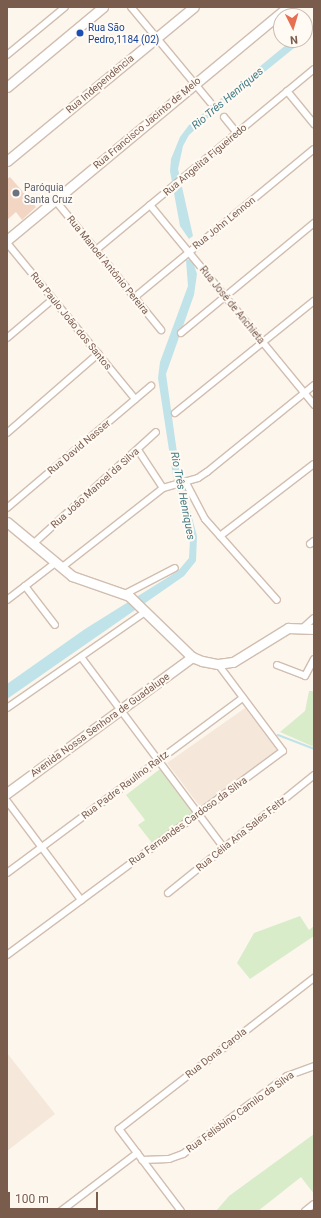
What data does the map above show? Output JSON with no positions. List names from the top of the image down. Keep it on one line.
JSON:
{"streets":{"street":["Rua Independência","Rua Francisco Jacinto de Melo","Rua Angelita Figueiredo","Rua John Lennon","Rua Manoel Antônio Pereira","Rua José de Anchieta","Rua Paulo João dos Santos","Rua David Nasser","Rua João Manoel da Silva","Avenida Nossa Senhora de Guadalupe","Rua Padre Raulino Raitz","Rua Fernandes Cardoso da Silva","Rua Célia Ana Sales Feltz","Rua Dona Carola","Rua Felisbino Camilo da Silva"]},"crossings":[["Rua Francisco Jacinto de Melo","Rua Manoel Antônio Pereira"],["Rua Francisco Jacinto de Melo","Rua Paulo João dos Santos"],["Rua Angelita Figueiredo","Rua Manoel Antônio Pereira"],["Rua Angelita Figueiredo","Rua José de Anchieta"],["Rua John Lennon","Rua Manoel Antônio Pereira"],["Rua John Lennon","Rua José de Anchieta"],["Rua Paulo João dos Santos","Rua David Nasser"],["Rua Padre Raulino Raitz","Rua Fernandes Cardoso da Silva"]],"water":["Rio Três Henriques"],"places":["Rua São Pedro,1184 (02)","Paróquia Santa Cruz"],"scale_bar":"100 m","north":"bottom"}
